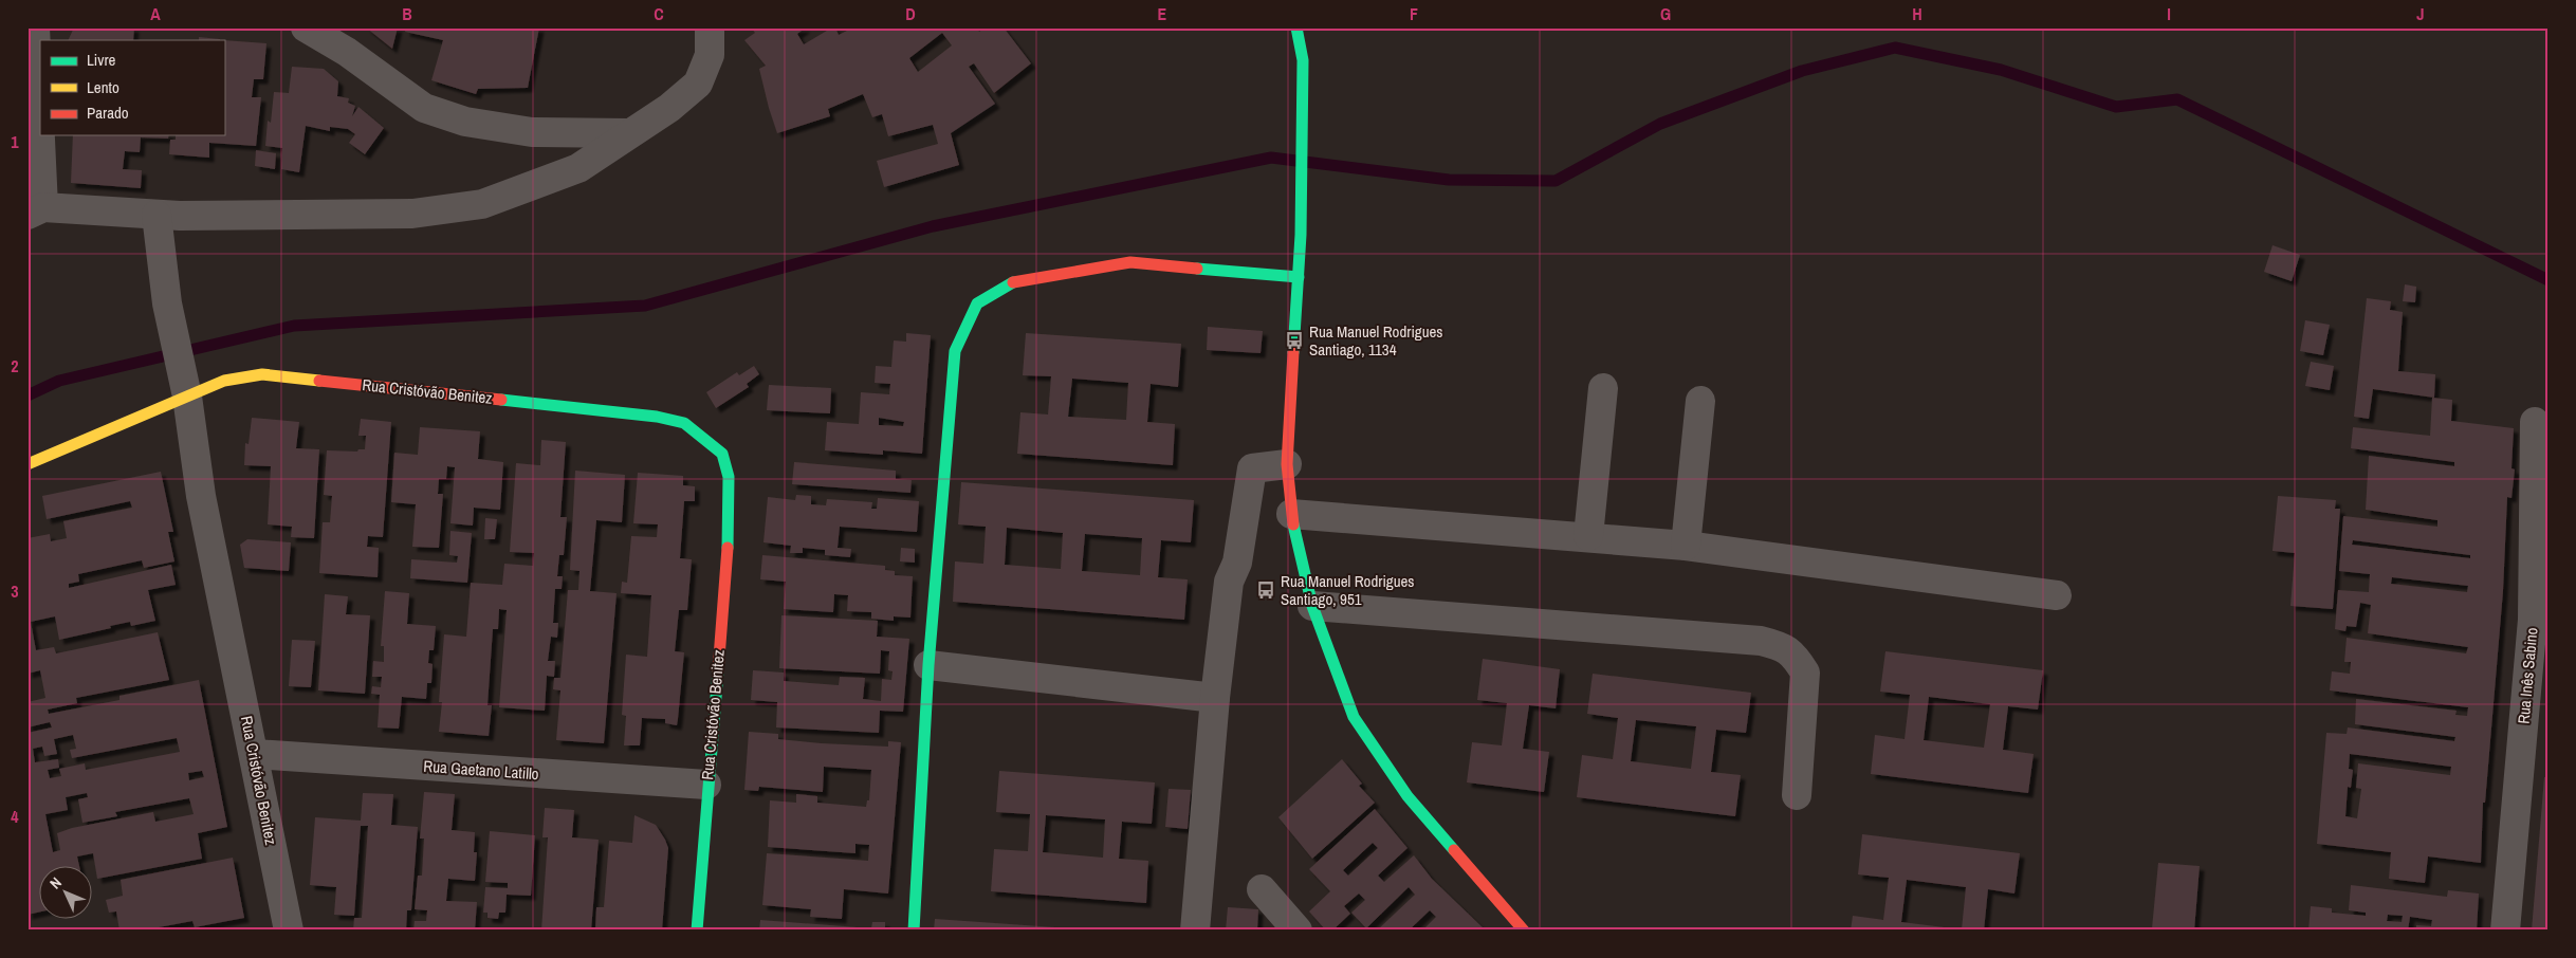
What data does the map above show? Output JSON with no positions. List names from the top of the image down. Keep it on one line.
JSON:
{"streets":{"street":["Rua Cristóvão Benitez","Rua Inês Sabino","Rua Gaetano Latillo"]},"crossings":[["Rua Cristóvão Benitez","Rua Gaetano Latillo"]],"places":{"bus stop":["Rua Manuel Rodrigues Santiago, 1134","Rua Manuel Rodrigues Santiago, 951"]},"legend":["Livre","Lento","Parado"],"north":"top left","grid":{"columns":["A","B","C","D","E","F","G","H","I","J"],"rows":["1","2","3","4"]}}
